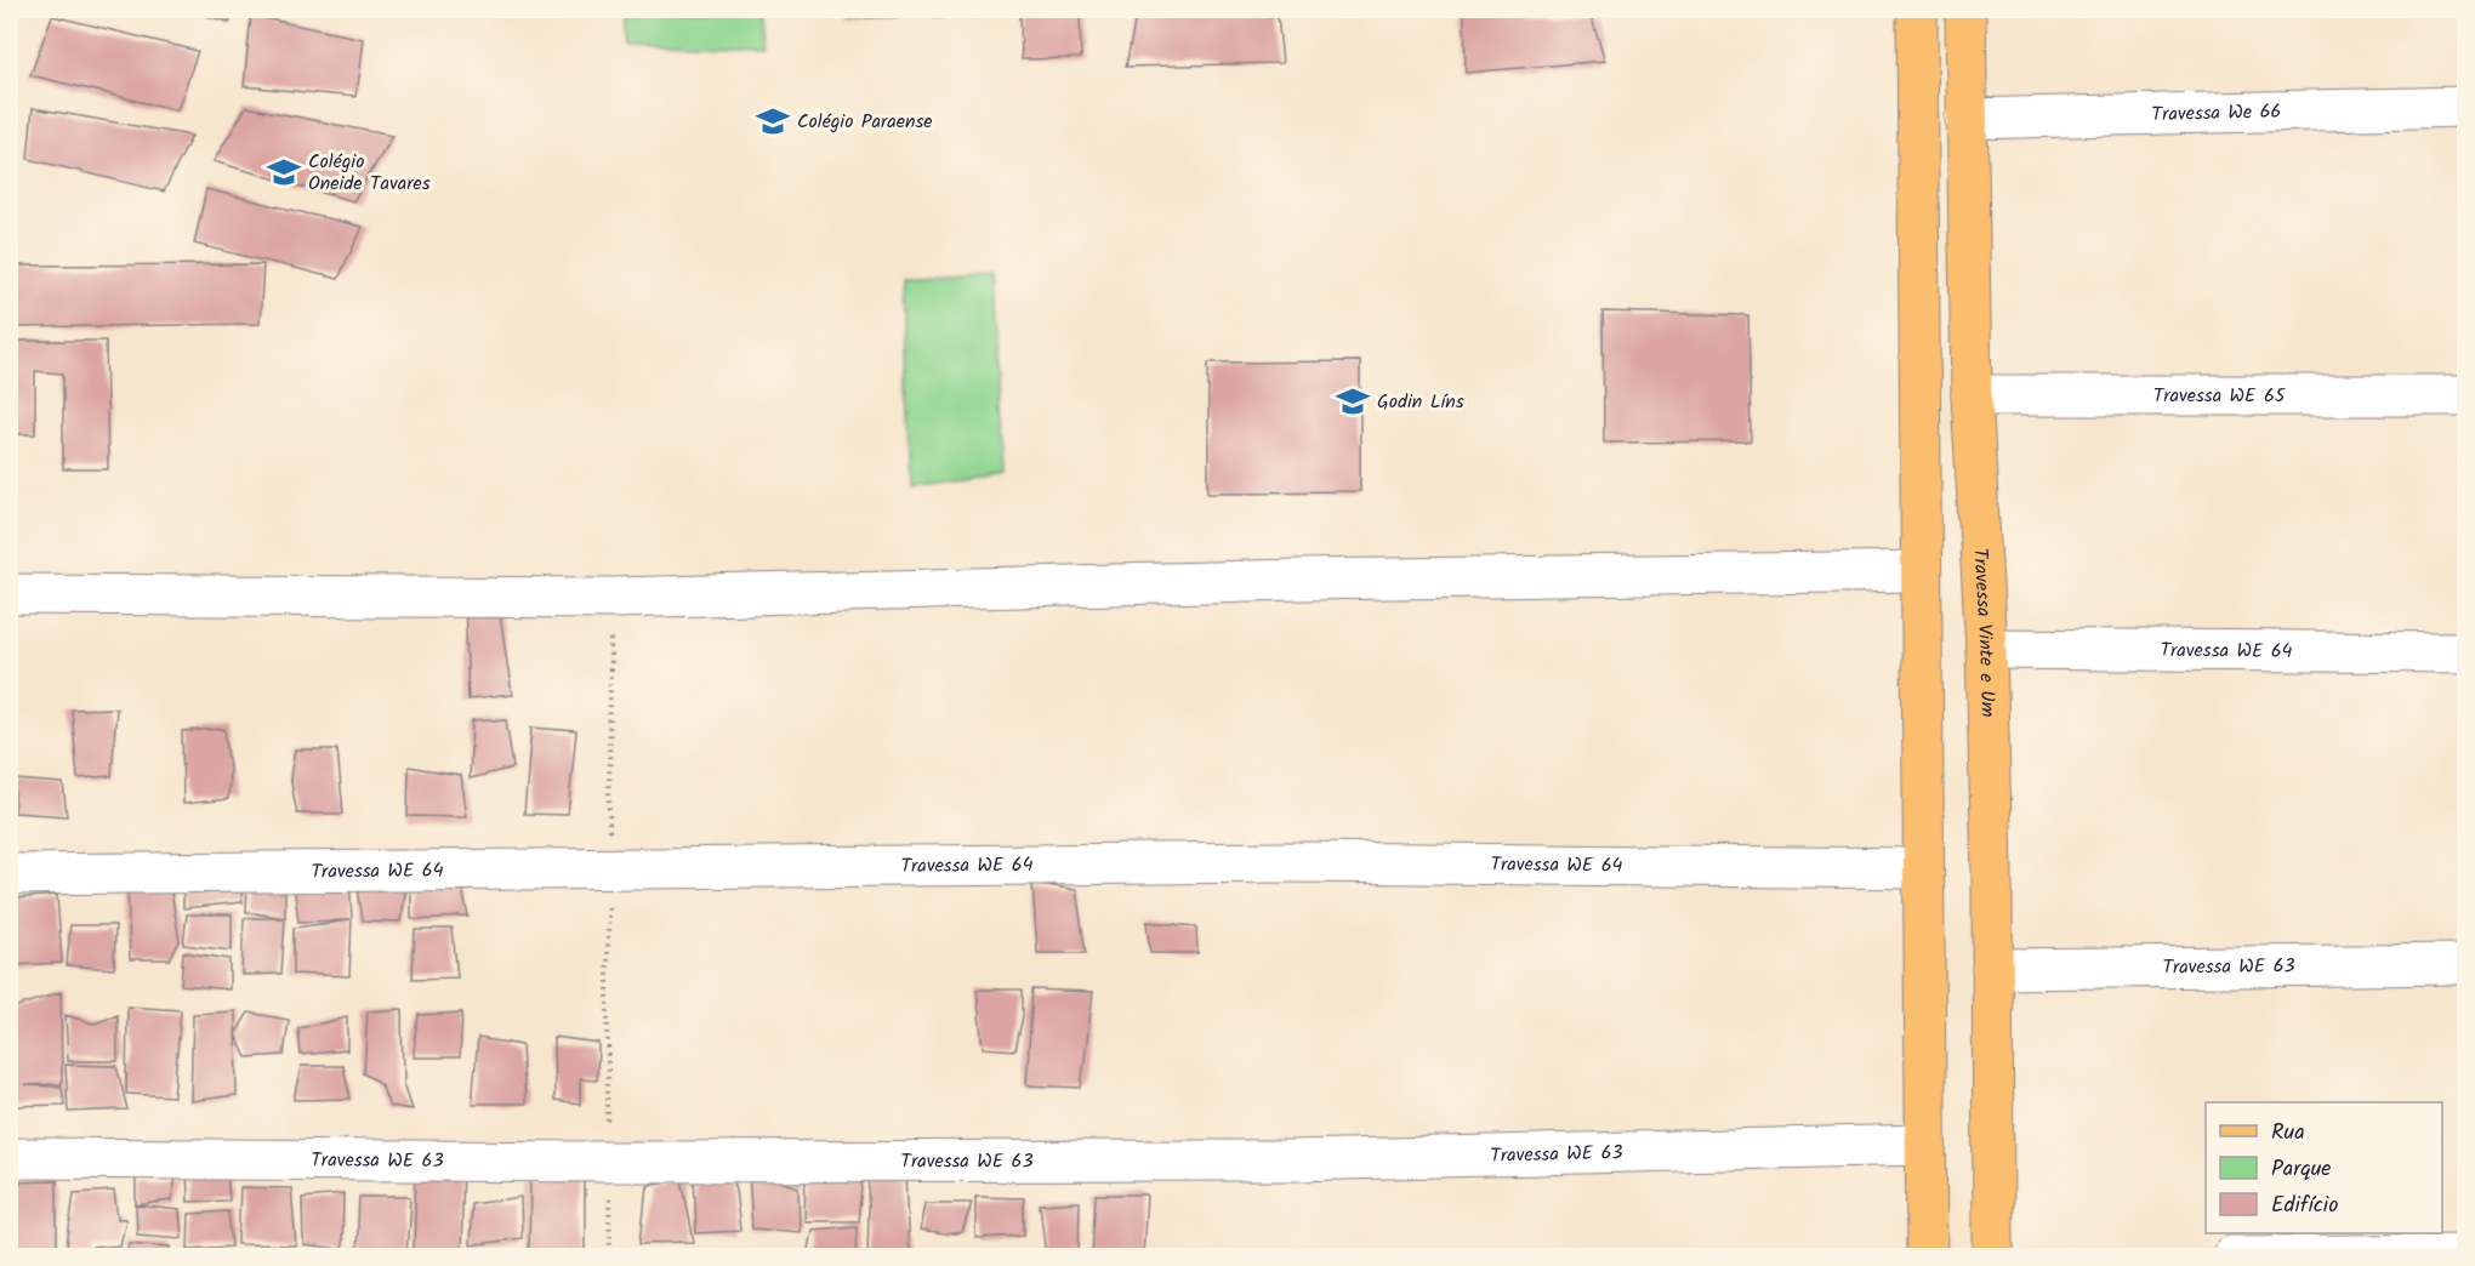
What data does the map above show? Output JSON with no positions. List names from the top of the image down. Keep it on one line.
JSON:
{"streets":{"main road":["Travessa Vinte e Um"],"street":["Travessa We 66","Travessa WE 65","Travessa WE 64","Travessa WE 63"]},"crossings":[["Travessa We 66","Travessa Vinte e Um"],["Travessa WE 65","Travessa Vinte e Um"],["Travessa Vinte e Um","Travessa WE 64"],["Travessa Vinte e Um","Travessa WE 63"]],"places":{"school or university":["Colégio Paraense","Colégio Oneide Tavares","Godin Líns"]},"legend":["Rua","Parque","Edifício"]}
